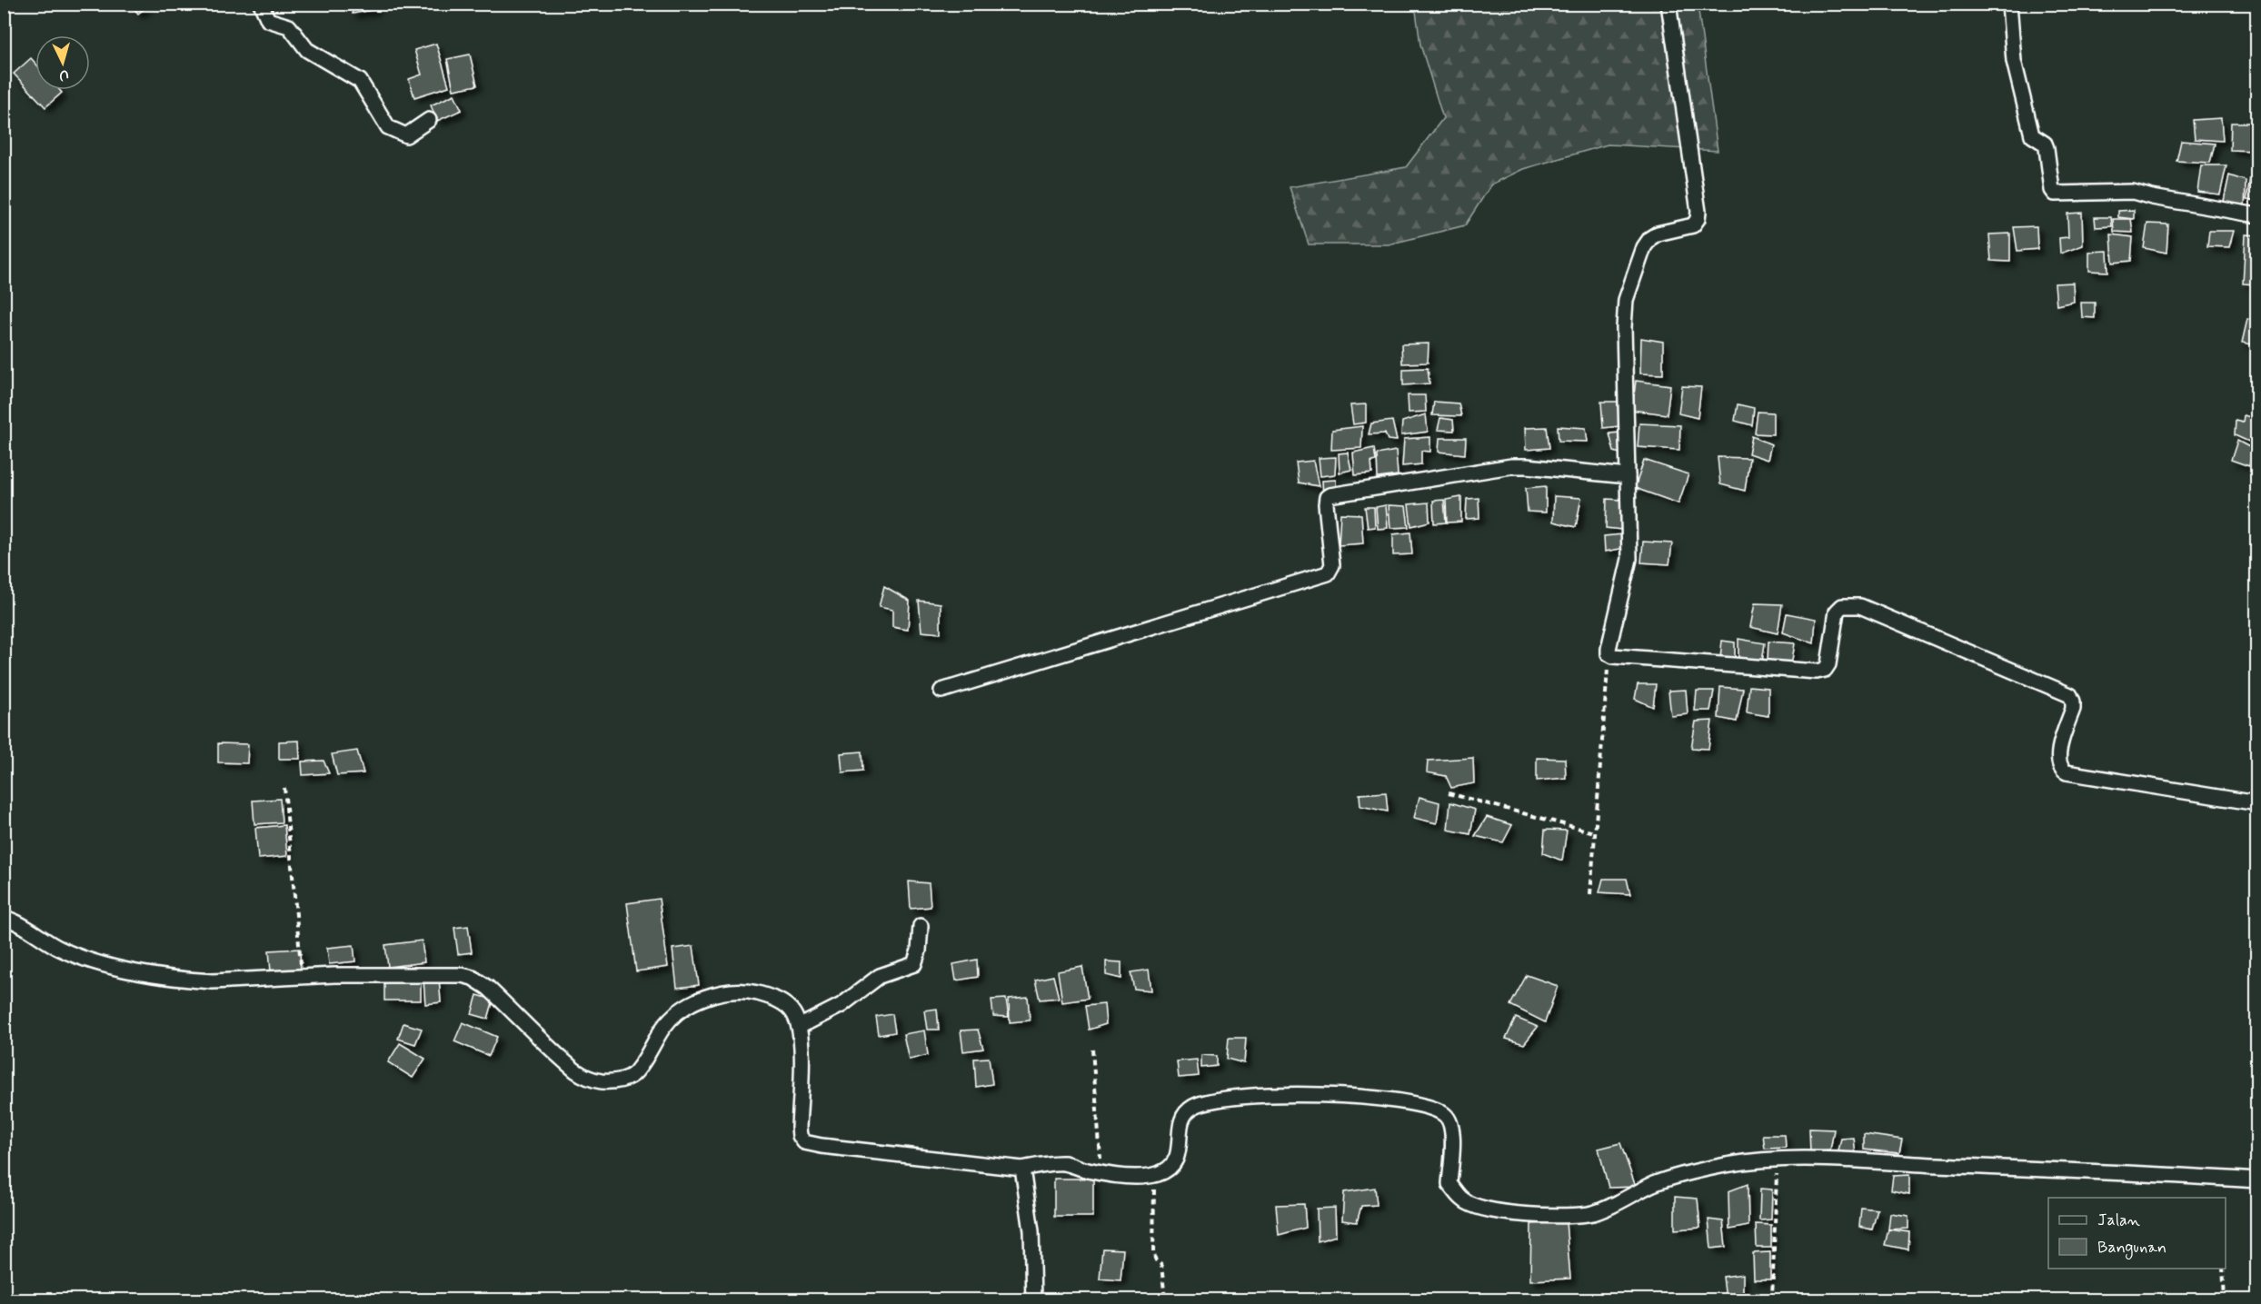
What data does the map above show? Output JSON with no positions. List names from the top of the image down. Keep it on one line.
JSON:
{"legend":["Jalan","Bangunan"],"north":"bottom"}
